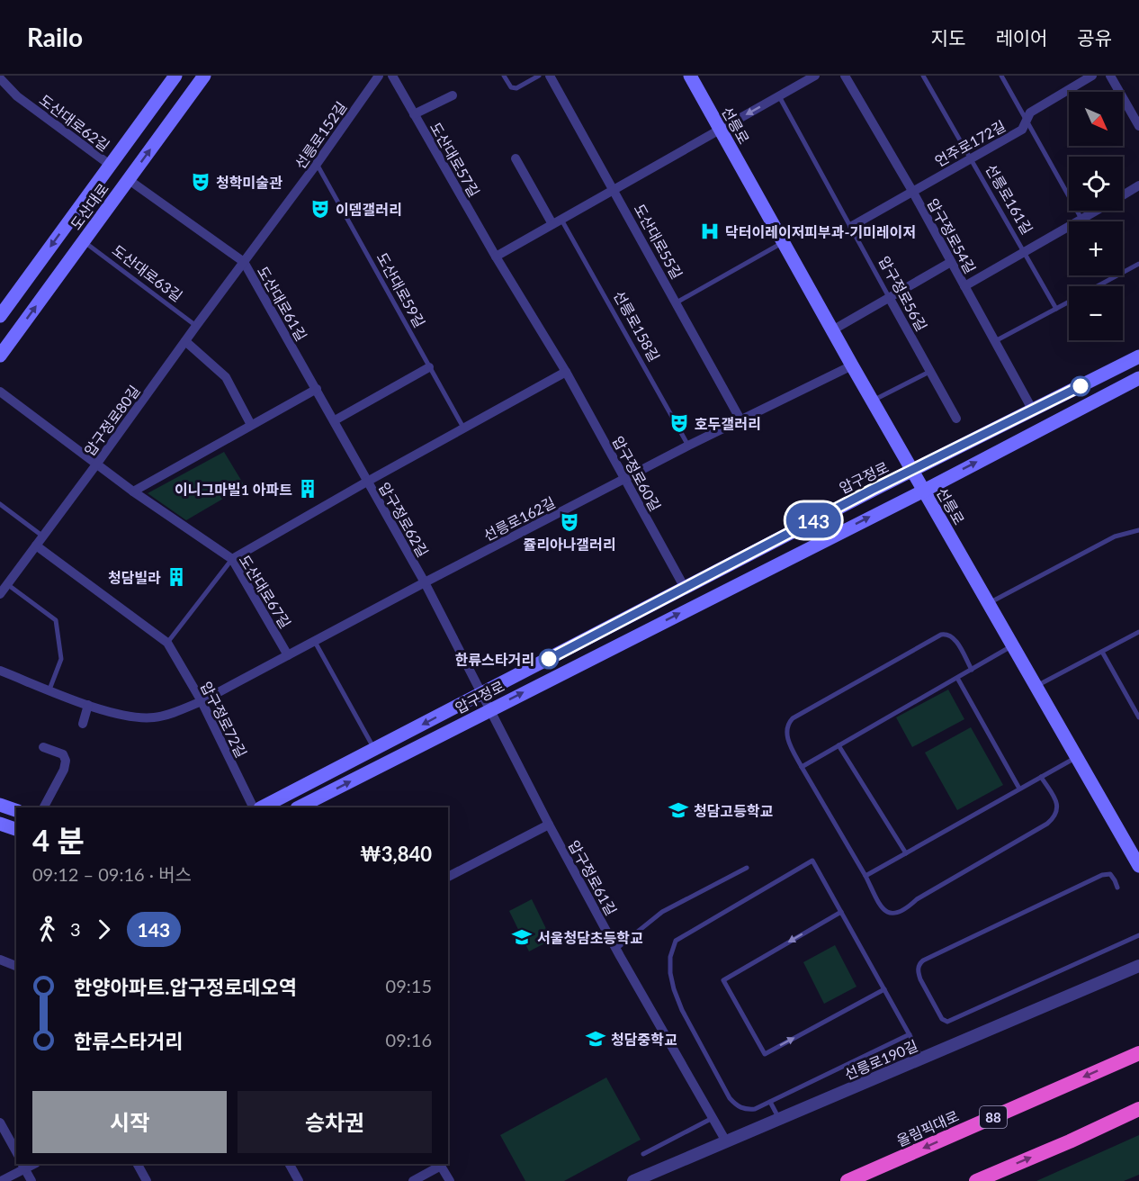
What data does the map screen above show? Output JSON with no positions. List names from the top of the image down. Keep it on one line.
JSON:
{"streets":{"highway":["88","올림픽대로"],"main road":["선릉로","도산대로","압구정로"],"street":["도산대로62길","선릉로152길","언주로172길","도산대로57길","선릉로161길","압구정로54길","도산대로55길","압구정로56길","도산대로61길","압구정로80길","압구정로60길","선릉로162길","압구정로62길","도산대로67길","압구정로72길","압구정로61길","선릉로190길"],"lane":["도산대로63길","도산대로59길","선릉로158길"]},"crossings":[["도산대로62길","도산대로"],["선릉로","압구정로"],["선릉로","선릉로162길"],["선릉로152길","도산대로59길"],["선릉로152길","도산대로61길"],["선릉로152길","압구정로80길"],["언주로172길","선릉로161길"],["언주로172길","압구정로54길"],["언주로172길","압구정로56길"],["도산대로57길","압구정로60길"],["선릉로161길","압구정로54길"],["도산대로","도산대로63길"],["도산대로","도산대로61길"],["압구정로54길","압구정로"],["도산대로55길","선릉로162길"],["도산대로63길","압구정로80길"],["도산대로61길","압구정로80길"],["도산대로61길","압구정로62길"],["선릉로158길","선릉로162길"],["압구정로80길","도산대로67길"],["압구정로80길","압구정로72길"],["압구정로60길","압구정로"],["압구정로60길","선릉로162길"],["압구정로","압구정로62길"],["압구정로","압구정로61길"],["선릉로162길","압구정로62길"],["선릉로162길","도산대로67길"],["선릉로162길","압구정로72길"],["압구정로62길","도산대로67길"],["압구정로62길","압구정로61길"],["압구정로61길","선릉로190길"]],"places":{"theatre":["청학미술관","이뎀갤러리","호두갤러리","쥴리아나갤러리"],"hospital":["닥터이레이저피부과-기미레이저"],"building":["이니그마빌1 아파트","청담빌라"],"other":["한류스타거리"],"school or university":["청담고등학교","서울청담초등학교","청담중학교"]},"lines":["bus line 143"],"north":"bottom right","page":{"header":"Railo","nav":["지도","레이어","공유"],"on_map":"143","map_buttons":["+","−"],"heading":["4 분","09:12 – 09:16 · 버스","₩3,840"],"legs":["3","143"],"list":[{"name":"한양아파트.압구정로데오역","value":"09:15"},{"name":"한류스타거리","value":"09:16"}],"buttons":["시작","승차권"]}}
